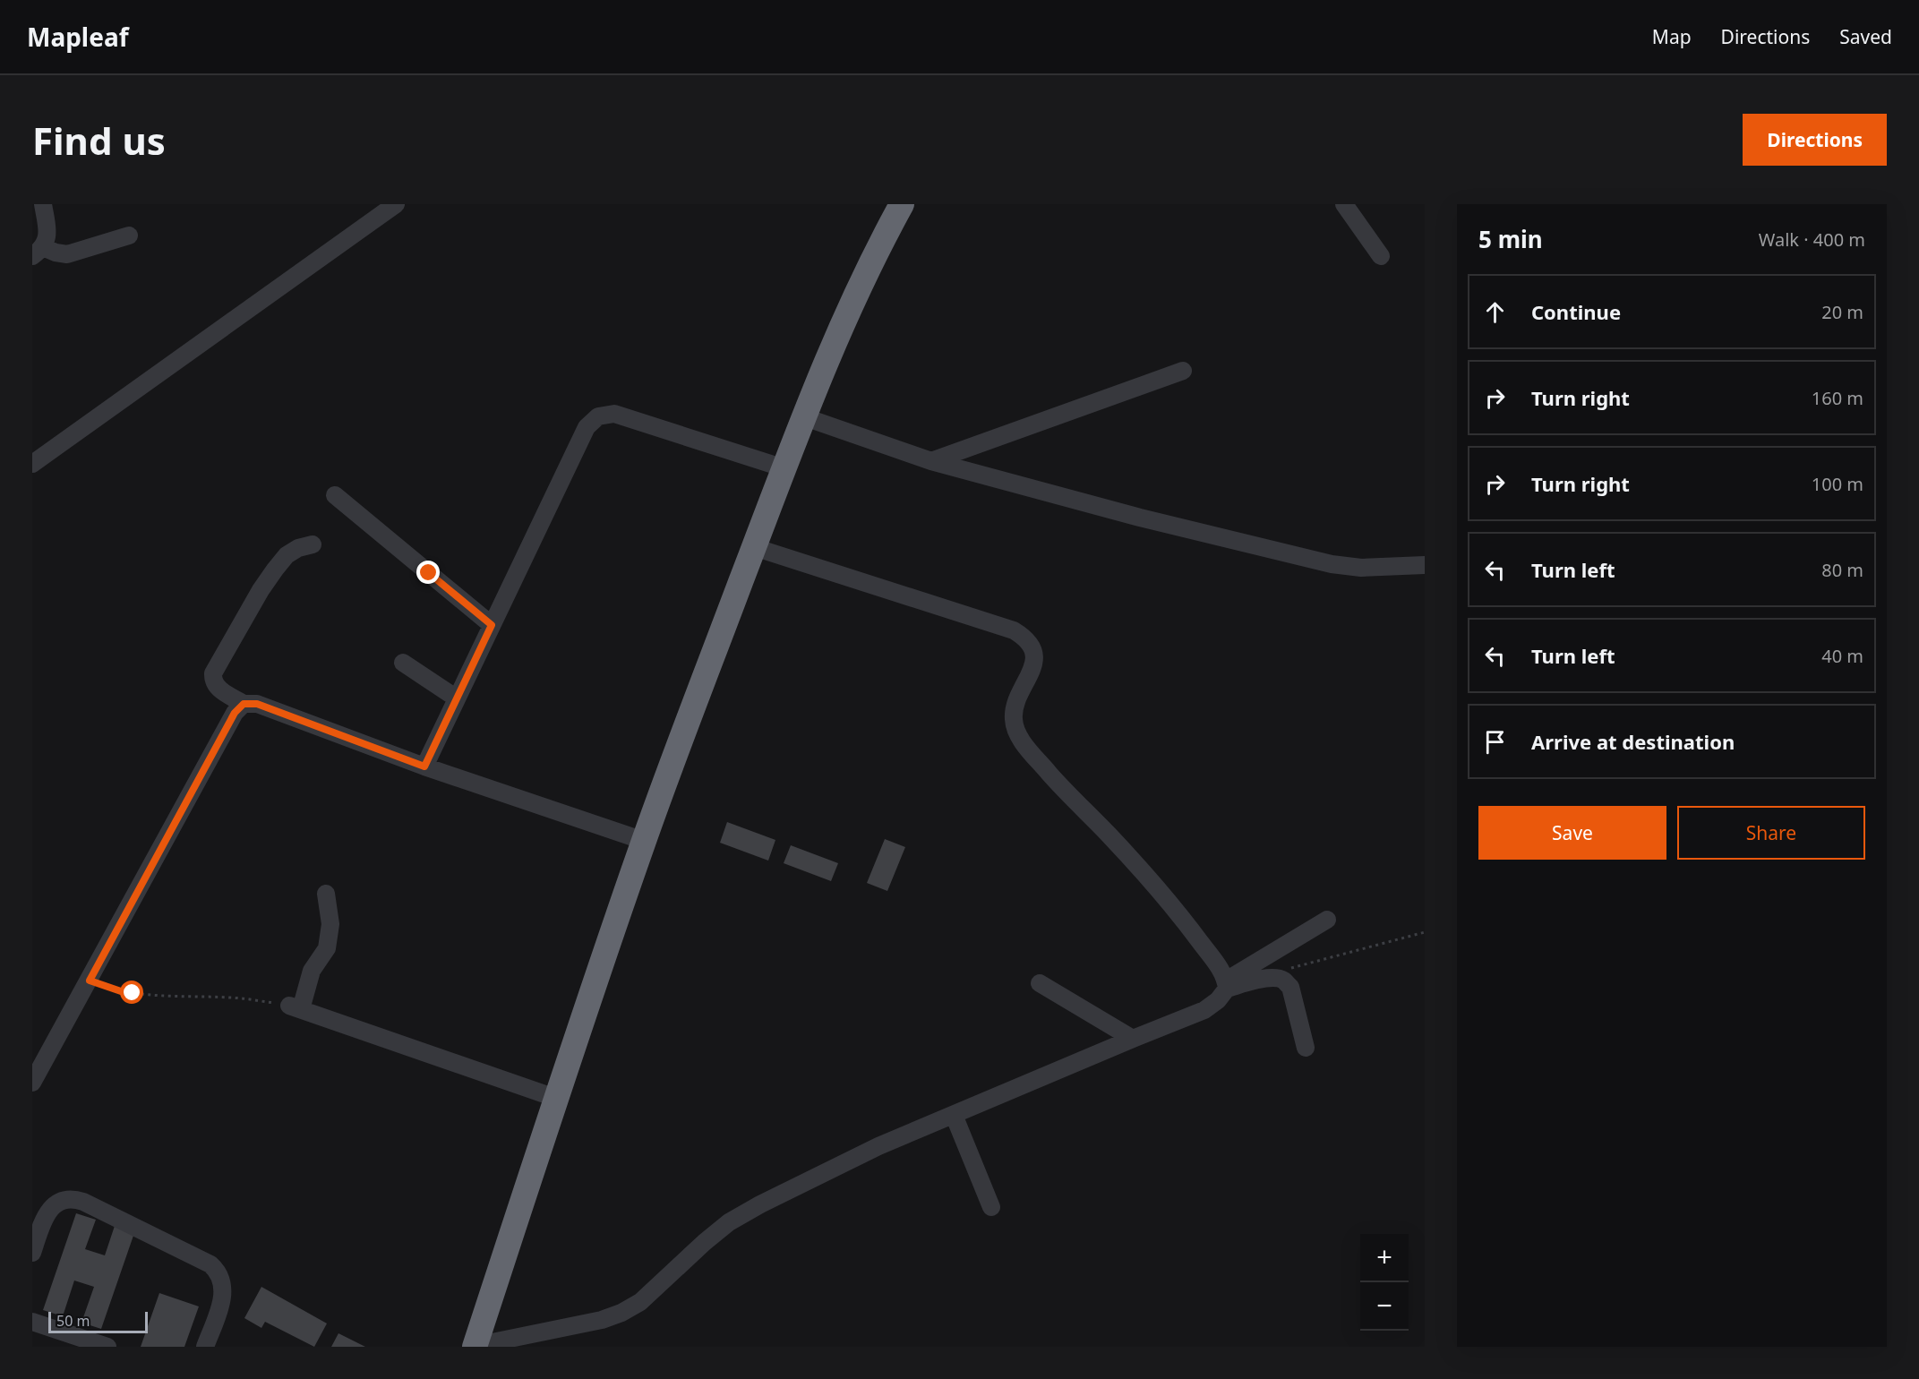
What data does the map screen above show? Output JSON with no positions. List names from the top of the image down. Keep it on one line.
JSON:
{"scale_bar":"50 m","page":{"header":"Mapleaf","nav":["Map","Directions","Saved"],"buttons":["Directions",["Save","Share"]],"title":"Find us","heading":["5 min","Walk · 400 m"],"list":[["Continue","20 m"],["Turn right","160 m"],["Turn right","100 m"],["Turn left","80 m"],["Turn left","40 m"],"Arrive at destination"],"map_buttons":["+","−"],"scale":"50 m"}}
